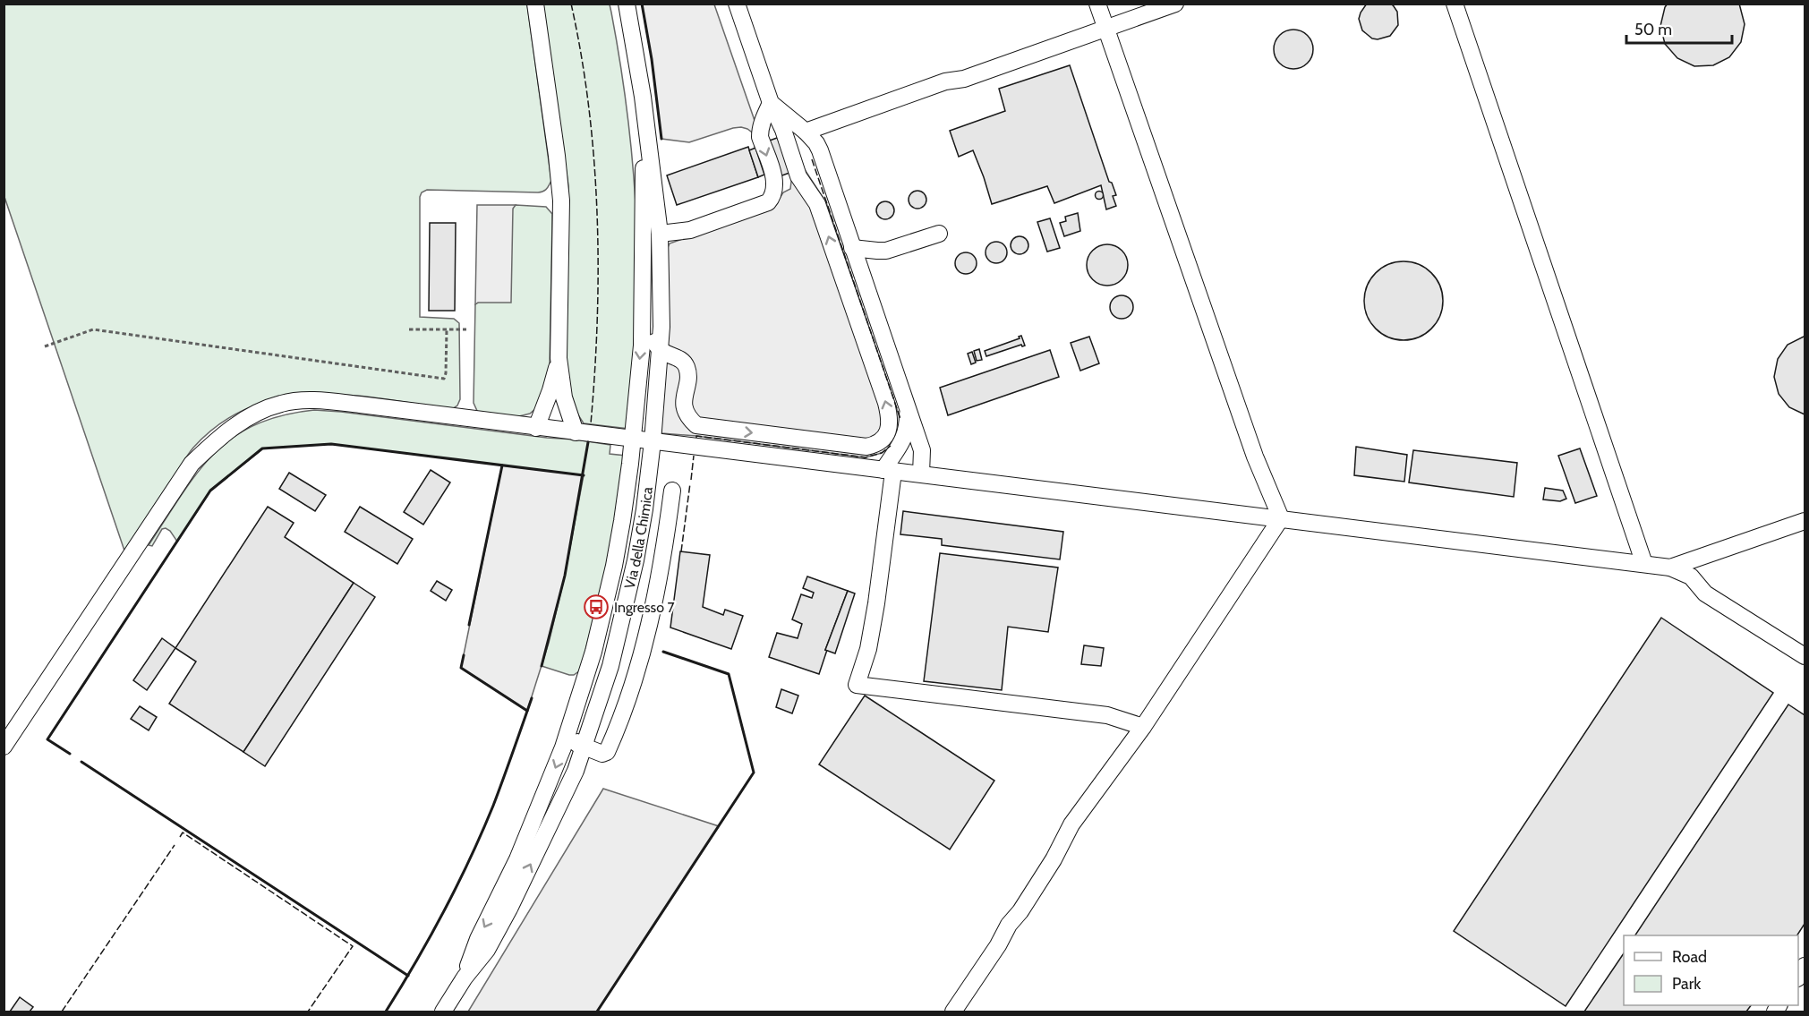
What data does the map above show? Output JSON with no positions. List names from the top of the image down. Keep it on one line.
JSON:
{"streets":{"lane":["Via della Chimica"]},"places":{"bus stop":["Ingresso 7"]},"legend":["Road","Park"],"scale_bar":"50 m"}
